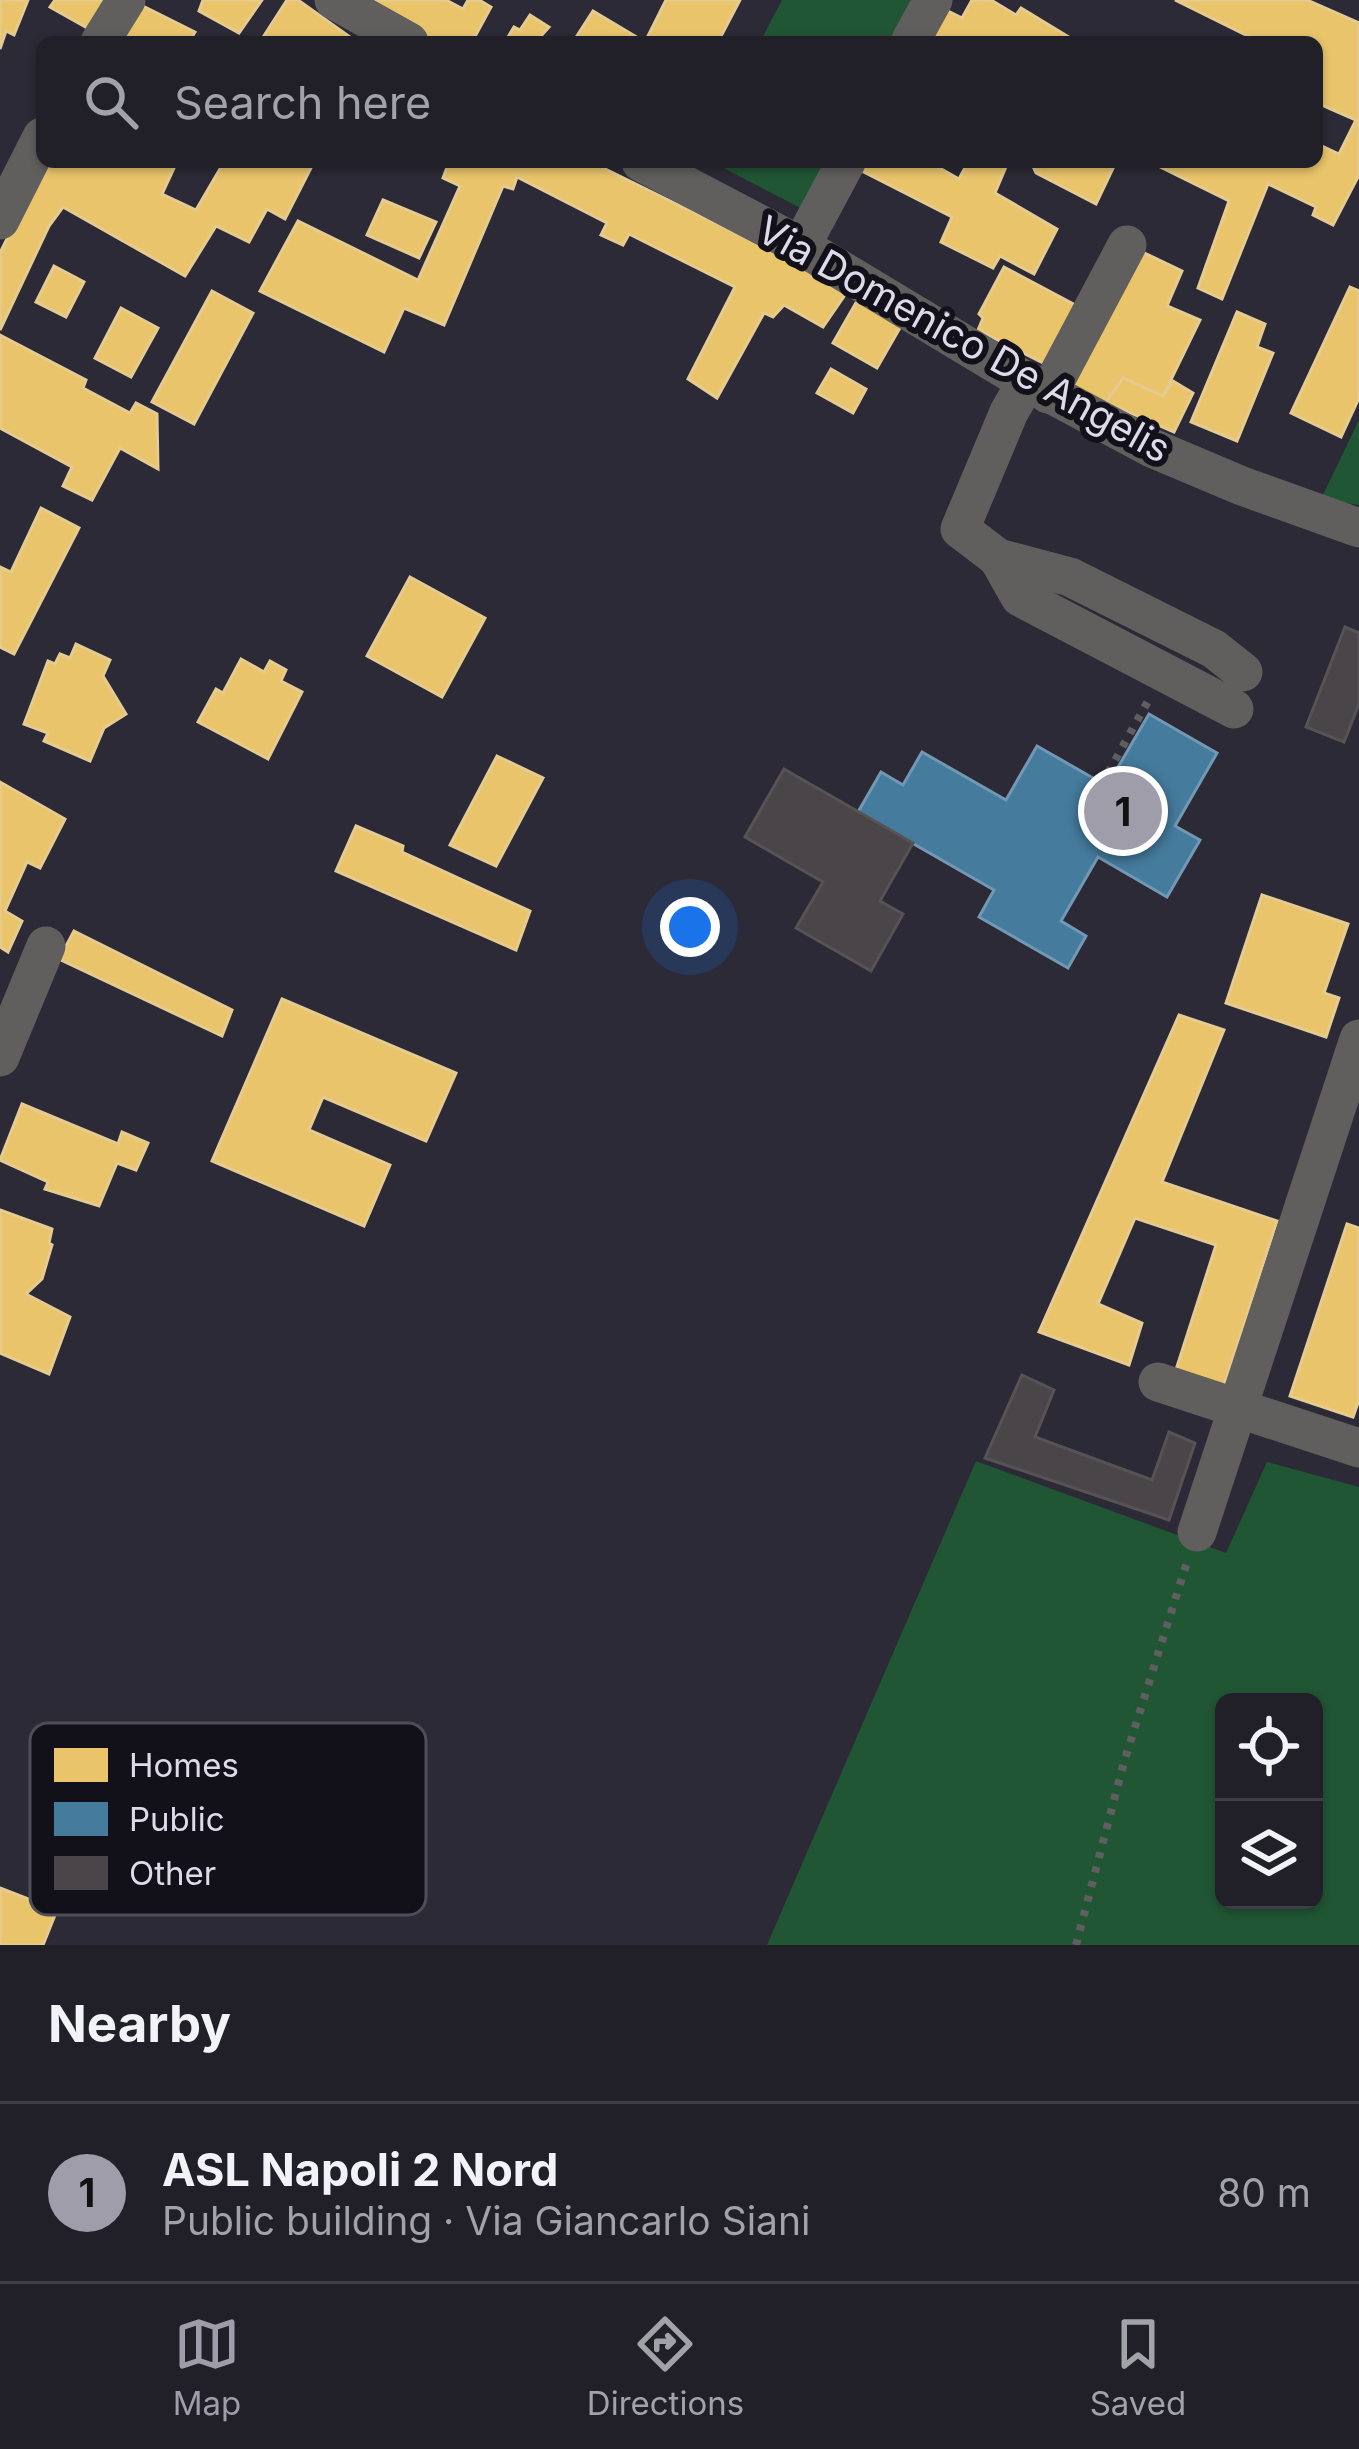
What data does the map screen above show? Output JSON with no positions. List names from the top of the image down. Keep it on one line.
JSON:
{"streets":{"street":["Via Domenico De Angelis"]},"legend":["Homes","Public","Other"],"page":{"search":"Search here","pins":"1","heading":"Nearby","list":[{"mark":"1","name":"ASL Napoli 2 Nord","note":"Public building · Via Giancarlo Siani","value":"80 m"}],"nav":["Map","Directions","Saved"]}}
